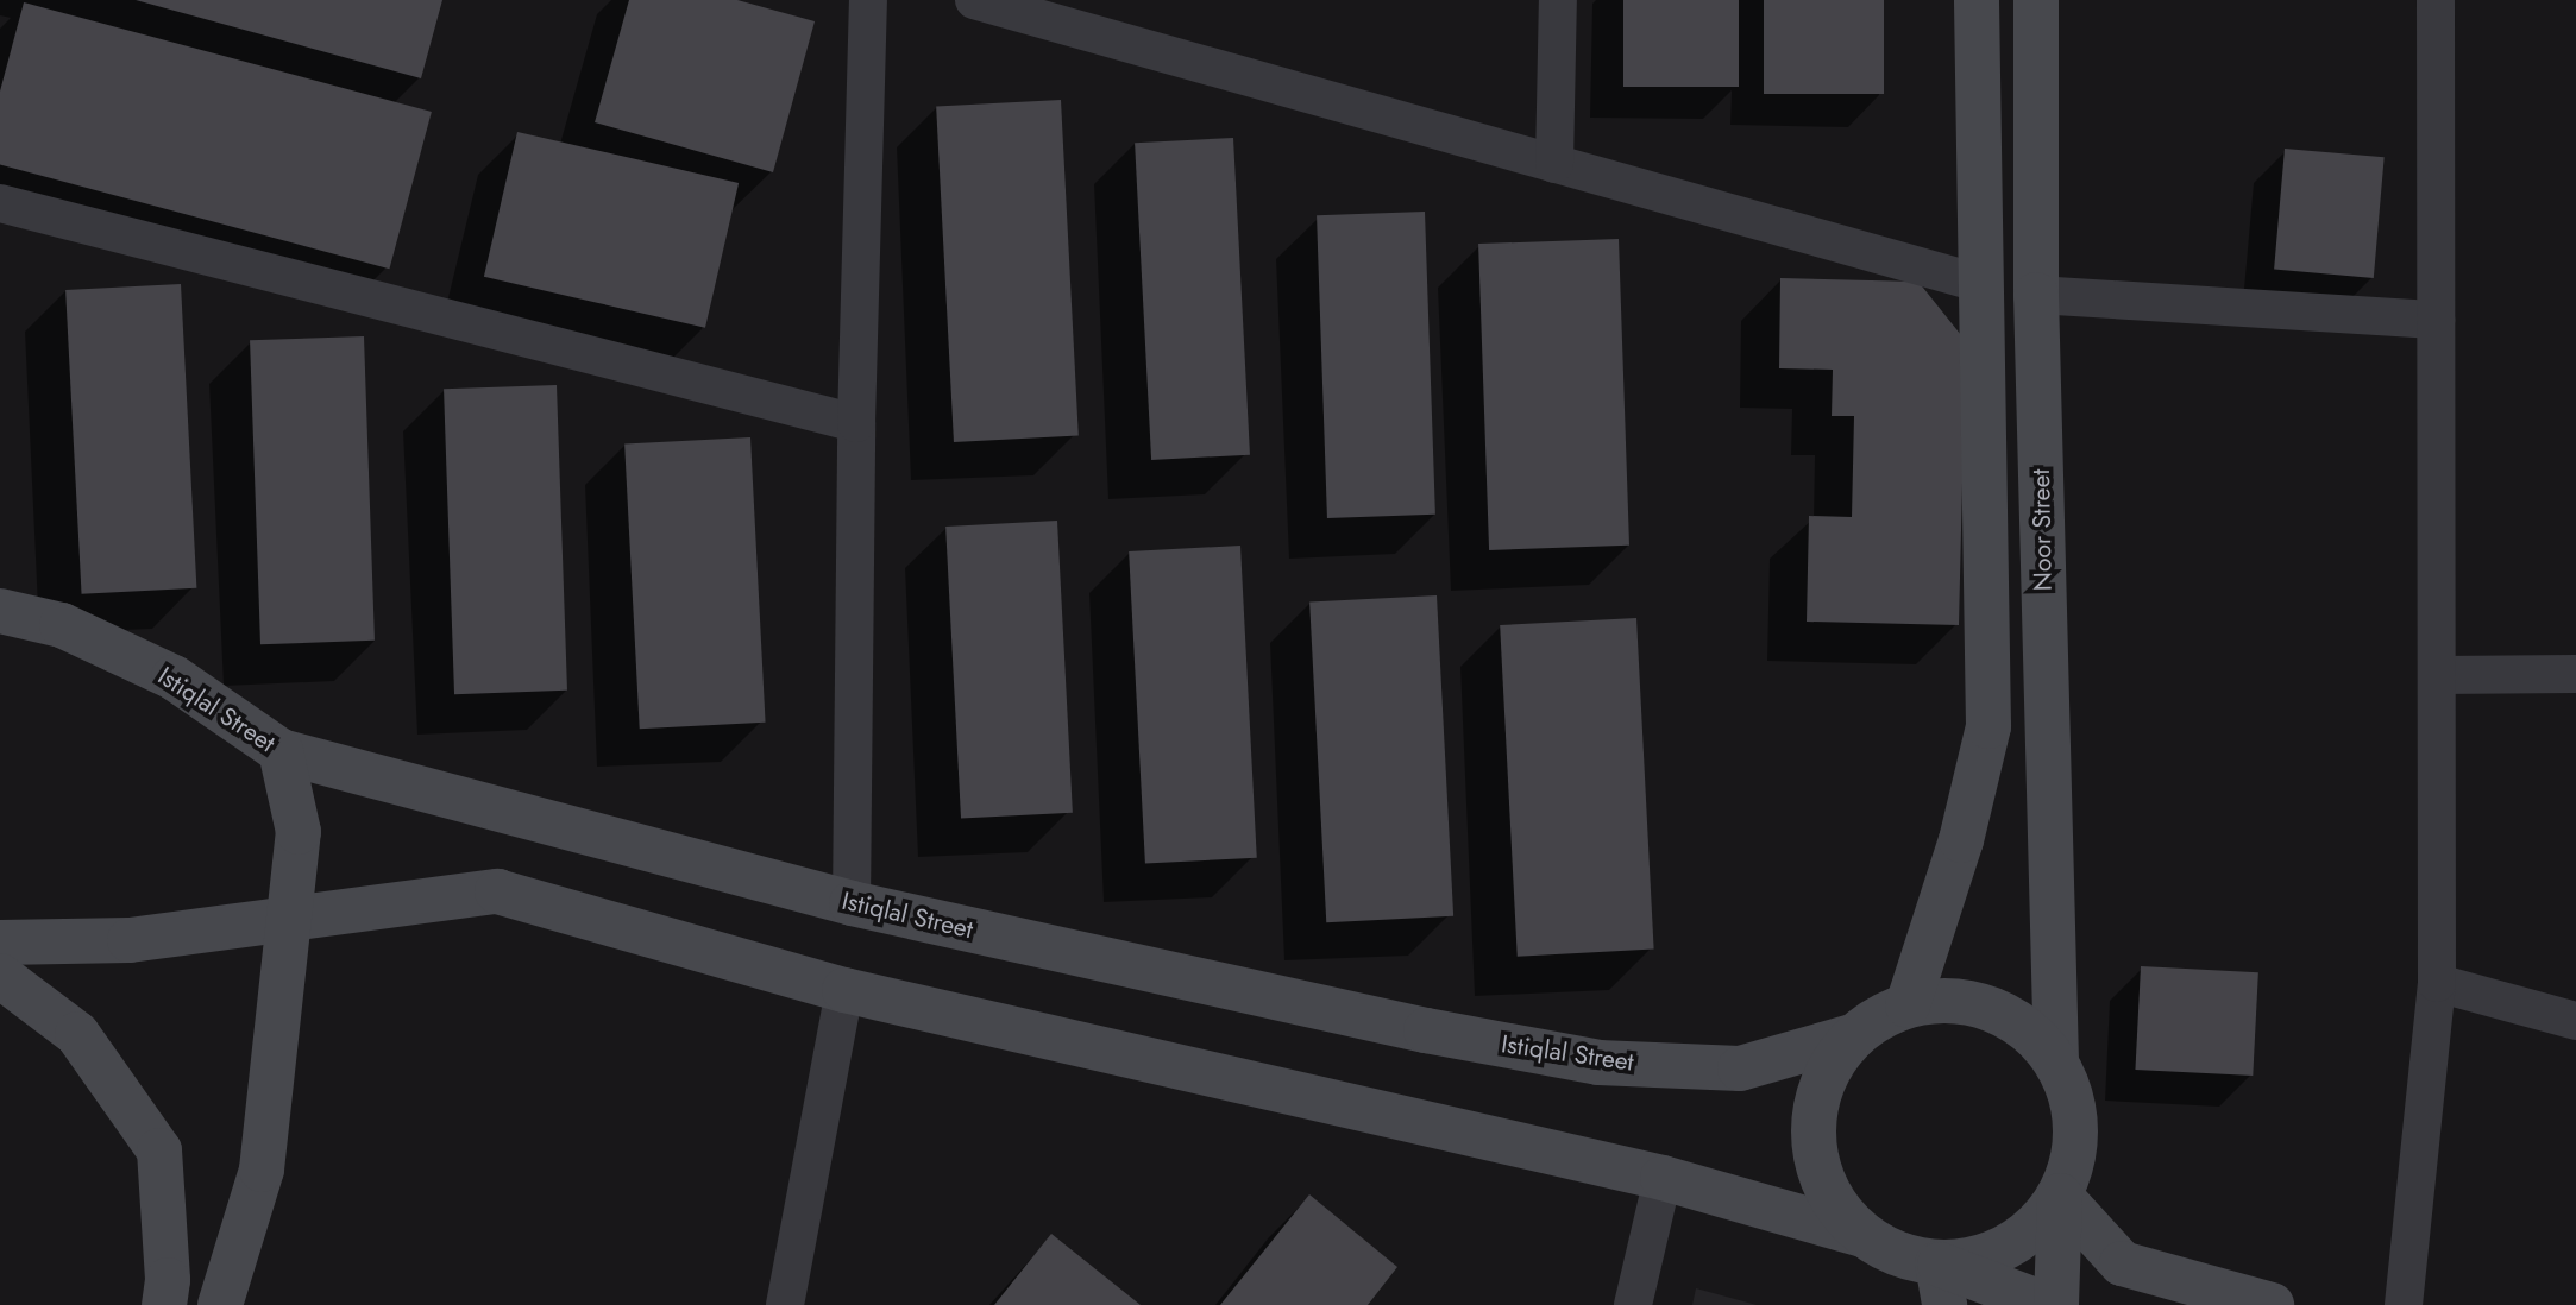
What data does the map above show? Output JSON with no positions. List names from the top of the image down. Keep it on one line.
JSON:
{"streets":{"main road":["Noor Street","Istiqlal Street"]},"crossings":[["Noor Street","Istiqlal Street"]]}
